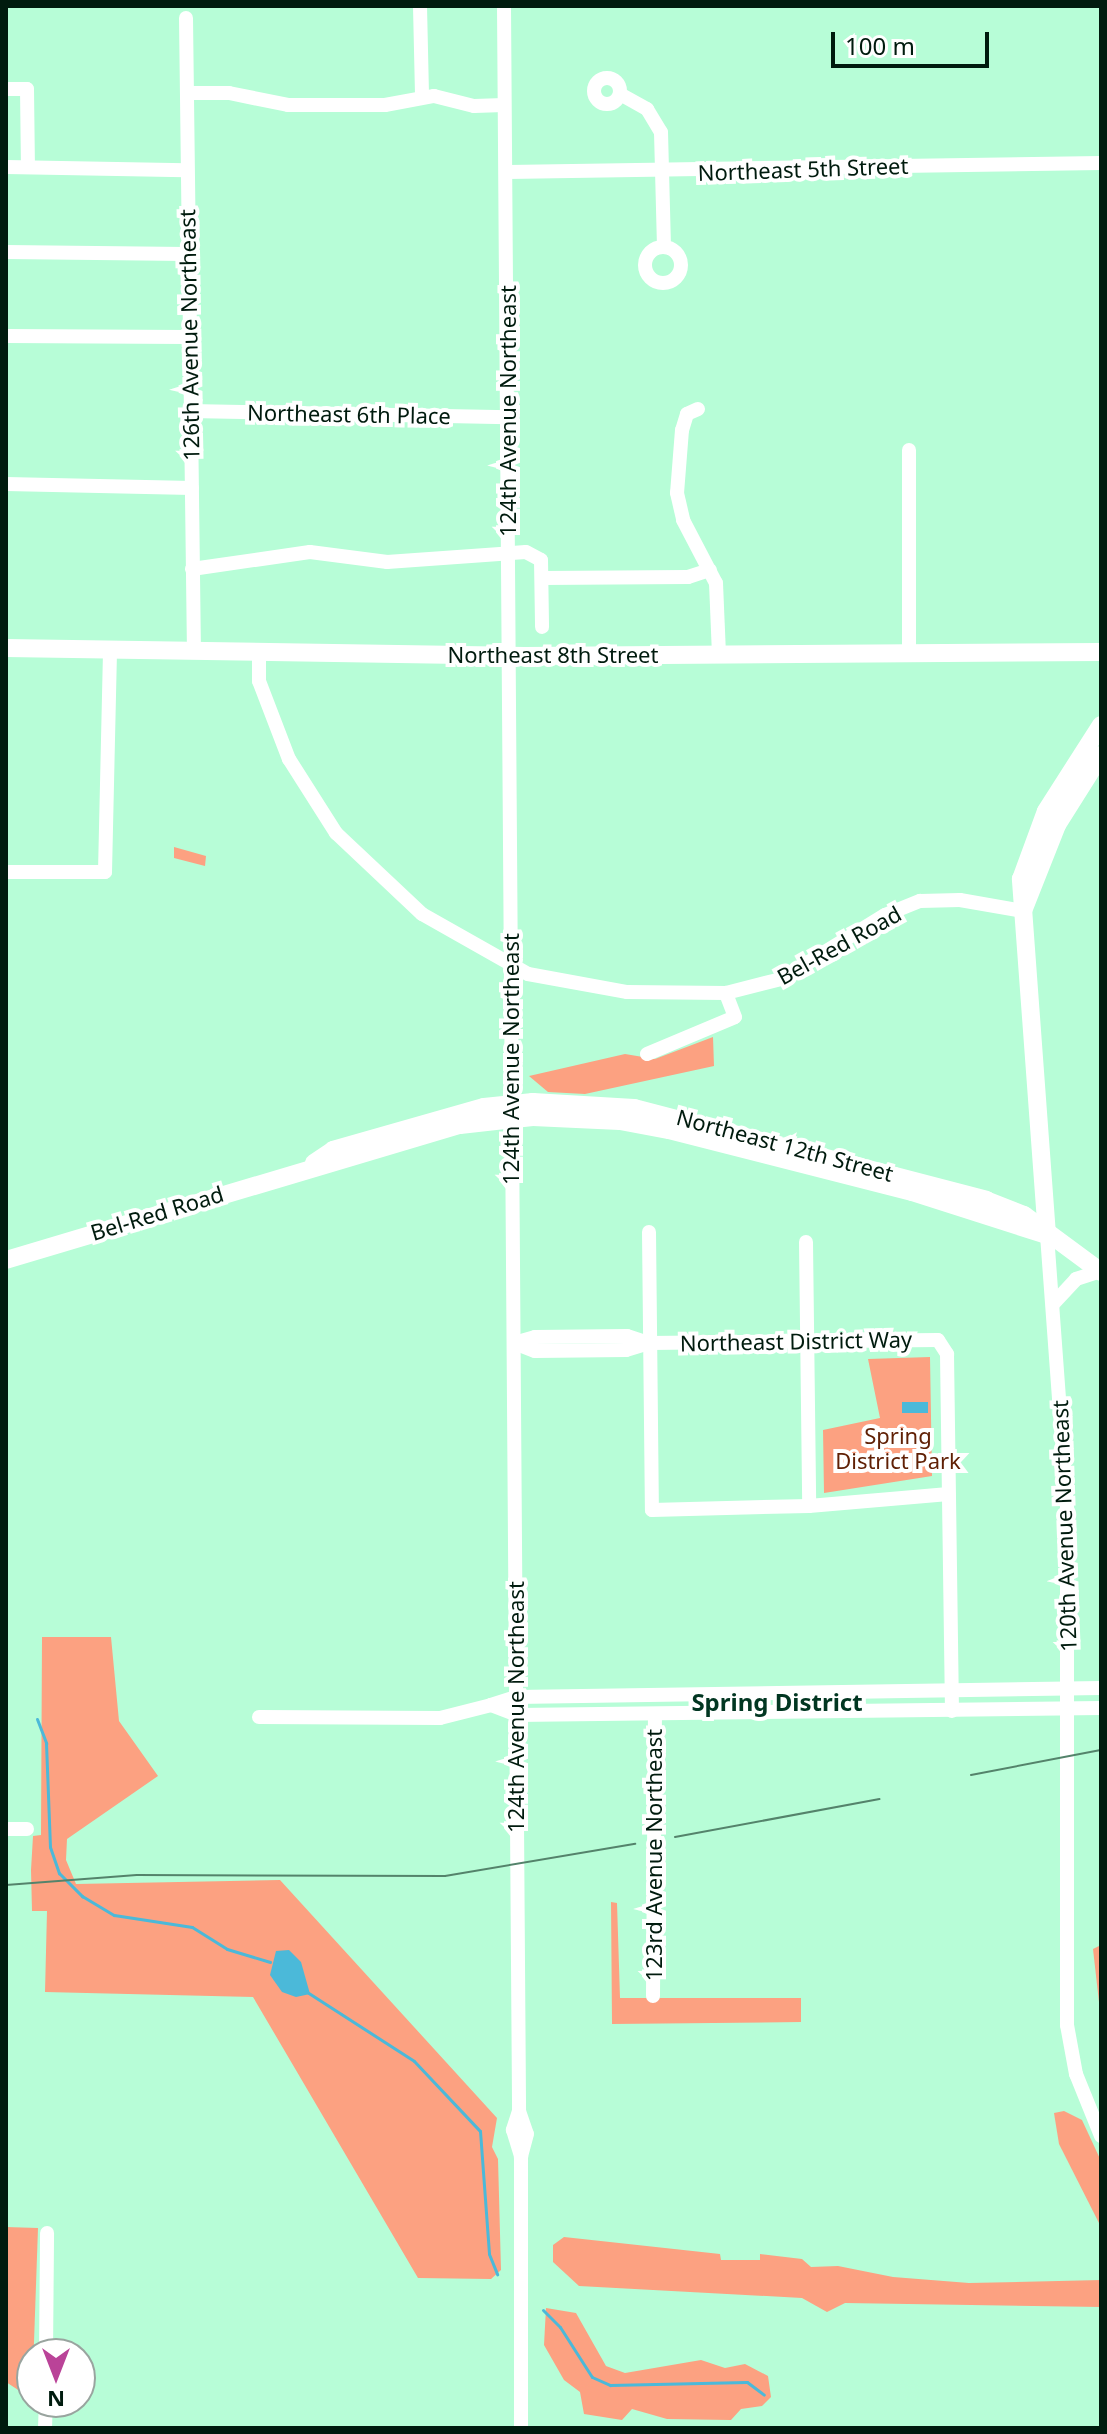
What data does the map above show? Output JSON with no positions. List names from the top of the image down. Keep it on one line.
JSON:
{"streets":{"main road":["Northeast 8th Street","Bel-Red Road","Northeast 12th Street","120th Avenue Northeast"],"street":["Northeast 5th Street","126th Avenue Northeast","124th Avenue Northeast","Northeast 6th Place","Northeast District Way","123rd Avenue Northeast"]},"crossings":[["Northeast 5th Street","124th Avenue Northeast"],["126th Avenue Northeast","Northeast 6th Place"],["126th Avenue Northeast","Northeast 8th Street"],["124th Avenue Northeast","Northeast 6th Place"],["124th Avenue Northeast","Northeast 8th Street"],["124th Avenue Northeast","Bel-Red Road"],["124th Avenue Northeast","Northeast 12th Street"],["124th Avenue Northeast","Northeast District Way"],["Northeast 8th Street","Bel-Red Road"],["Bel-Red Road","Northeast 12th Street"],["Bel-Red Road","120th Avenue Northeast"],["Northeast 12th Street","120th Avenue Northeast"]],"districts":["Spring District"],"parks":["Spring District Park"],"scale_bar":"100 m","north":"bottom"}
